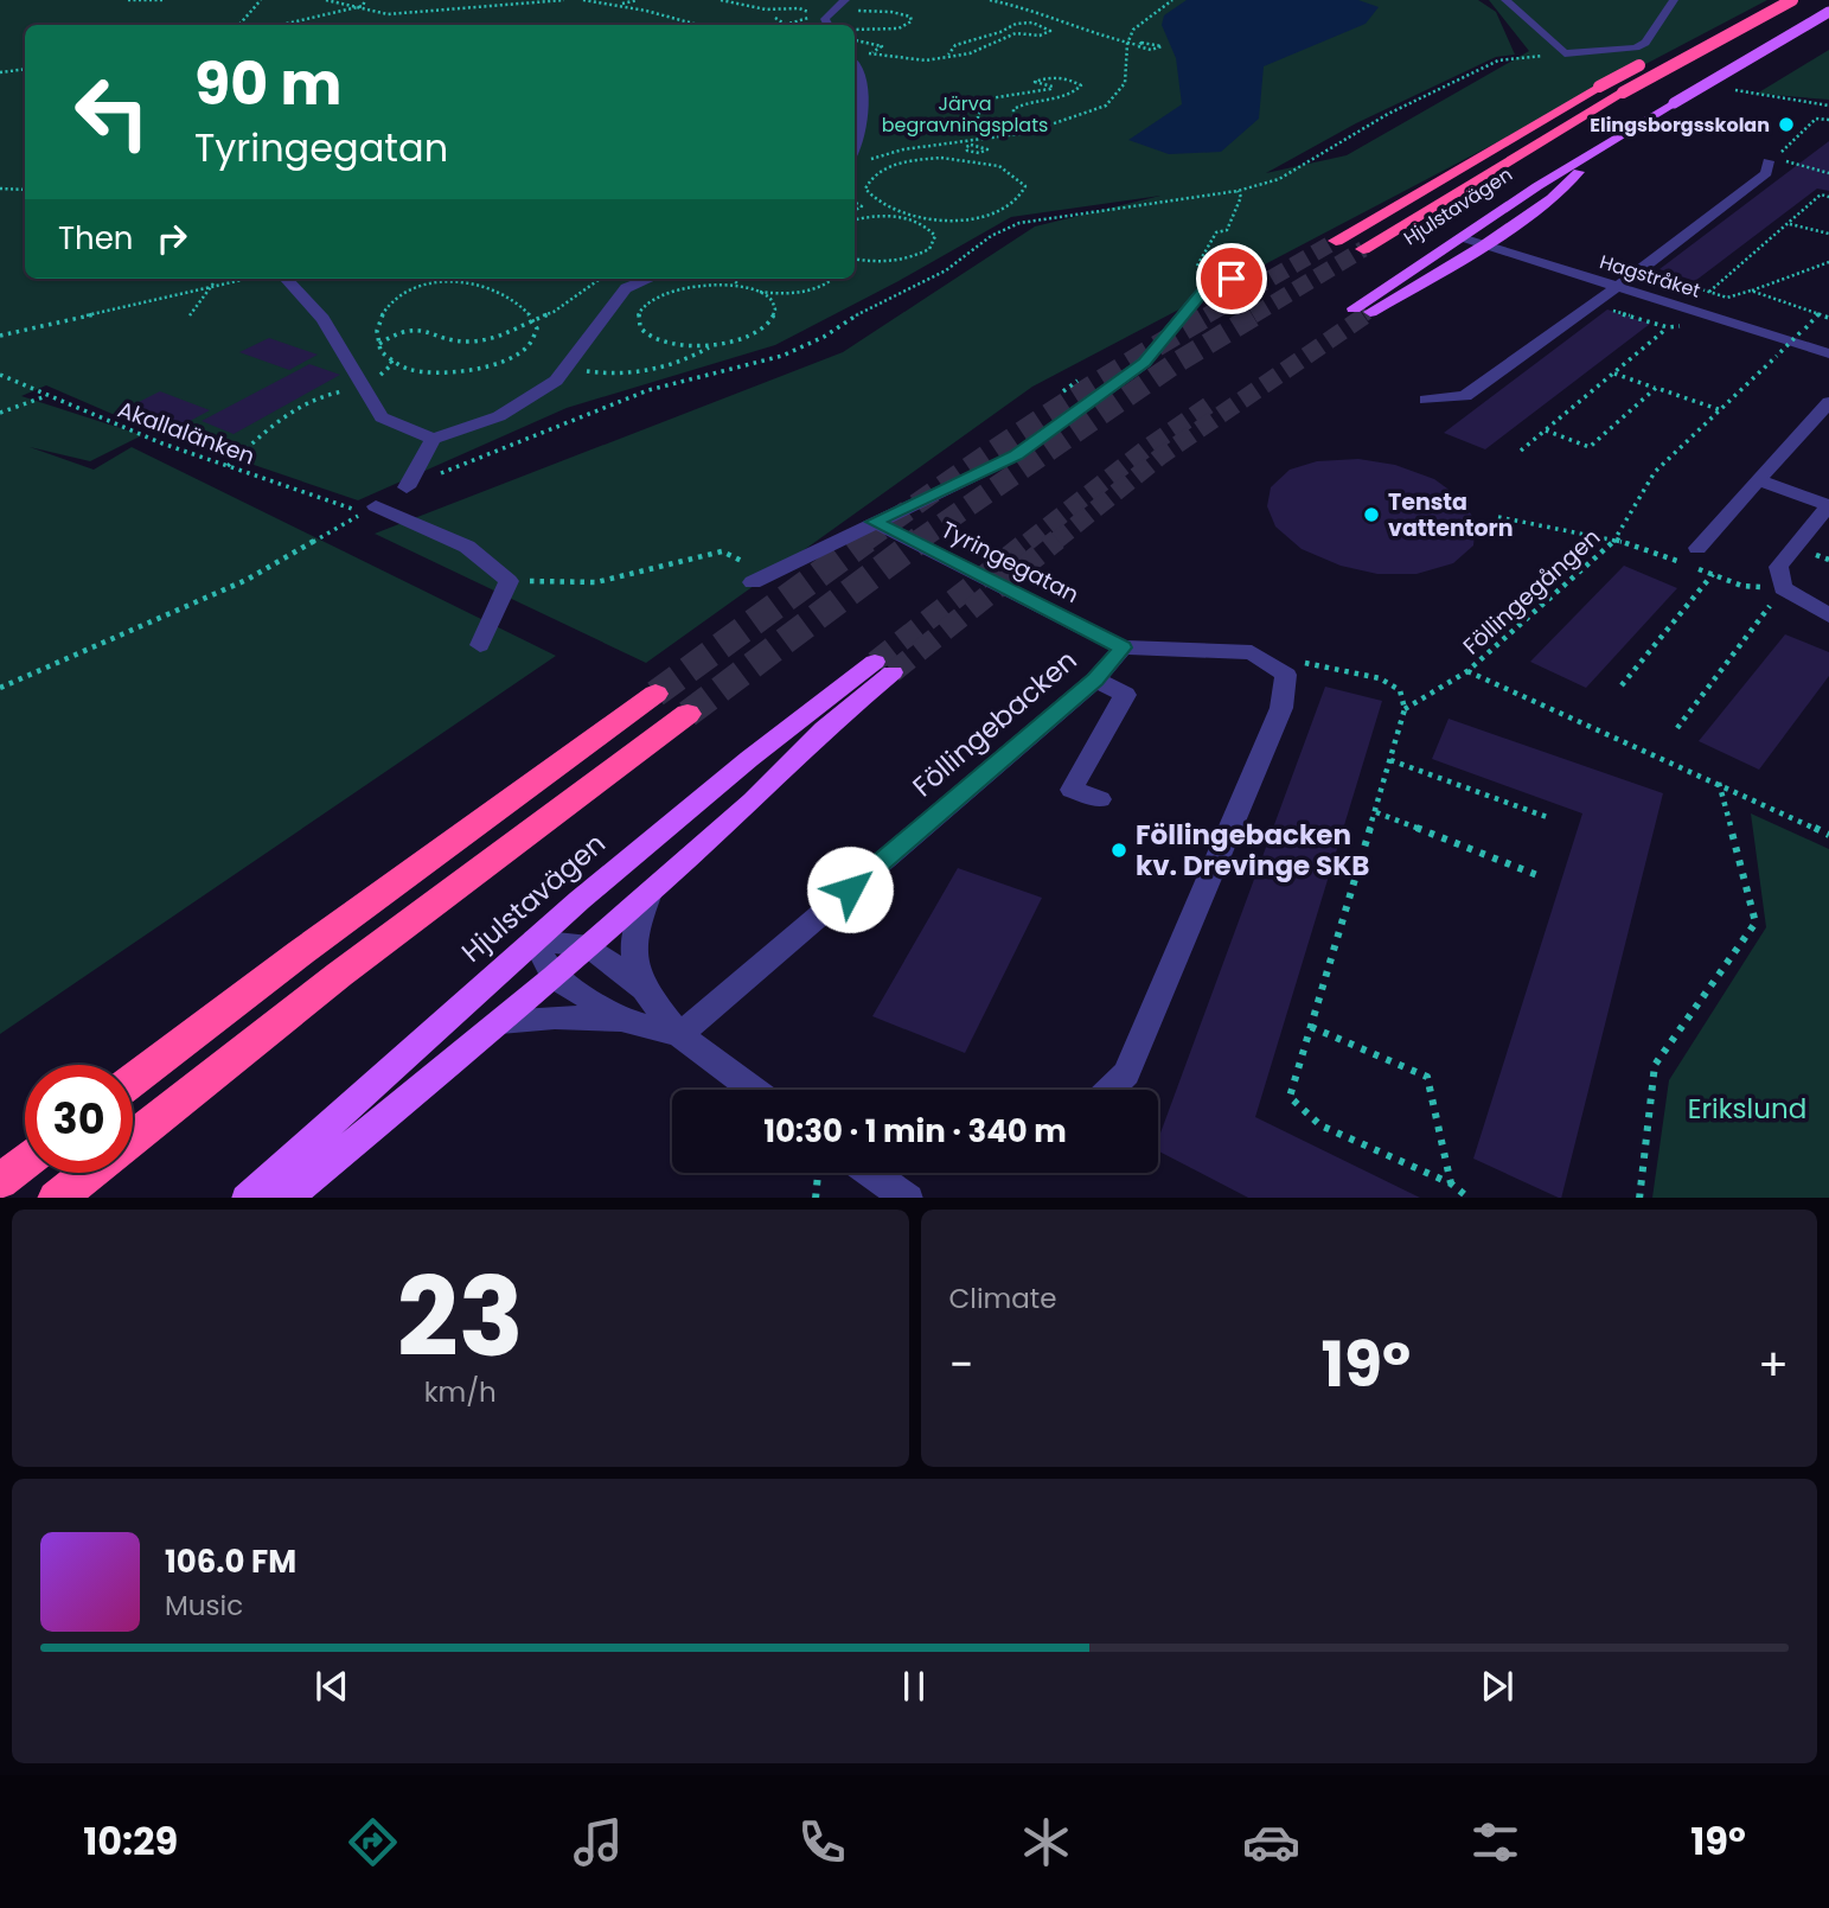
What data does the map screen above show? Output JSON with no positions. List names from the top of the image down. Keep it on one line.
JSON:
{"streets":{"main road":["Hjulstavägen"],"street":["Hagstråket","Tyringegatan","Föllingebacken"],"path":["Akallalänken","Föllingegången"]},"crossings":[["Hjulstavägen","Hagstråket"],["Tyringegatan","Föllingebacken"]],"parks":["Järva begravningsplats","Erikslund"],"places":["Elingsborgsskolan","Tensta vattentorn","Föllingebacken kv. Drevinge SKB"],"page":{"turn":["90 m","Tyringegatan"],"then":"Then","limit":"30","trip":"10:30 · 1 min · 340 m","tile":[["23","km/h"],"Climate"],"heat":["−","19°","+"],"song":["106.0 FM","Music"],"tabs":["10:29","19°"]}}
